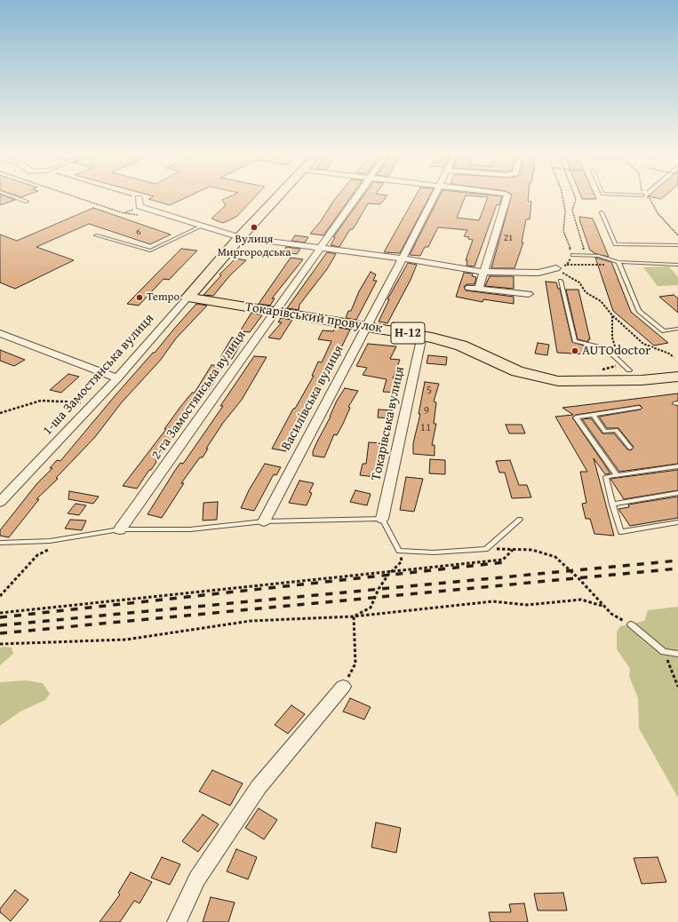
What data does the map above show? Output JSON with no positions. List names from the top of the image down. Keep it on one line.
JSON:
{"streets":{"main road":["Токарівський провулок","Н-12","1-ша Замостянська вулиця"],"street":["2-га Замостянська вулиця","Василівська вулиця","Токарівська вулиця"]},"crossings":[["Токарівський провулок","Н-12"],["Токарівський провулок","1-ша Замостянська вулиця"],["Токарівський провулок","2-га Замостянська вулиця"],["Токарівський провулок","Василівська вулиця"],["Токарівський провулок","Токарівська вулиця"]],"places":["Вулиця Миргородська","Tempo","AUTOdoctor"],"house_numbers":["6","21","5","9","11"]}
